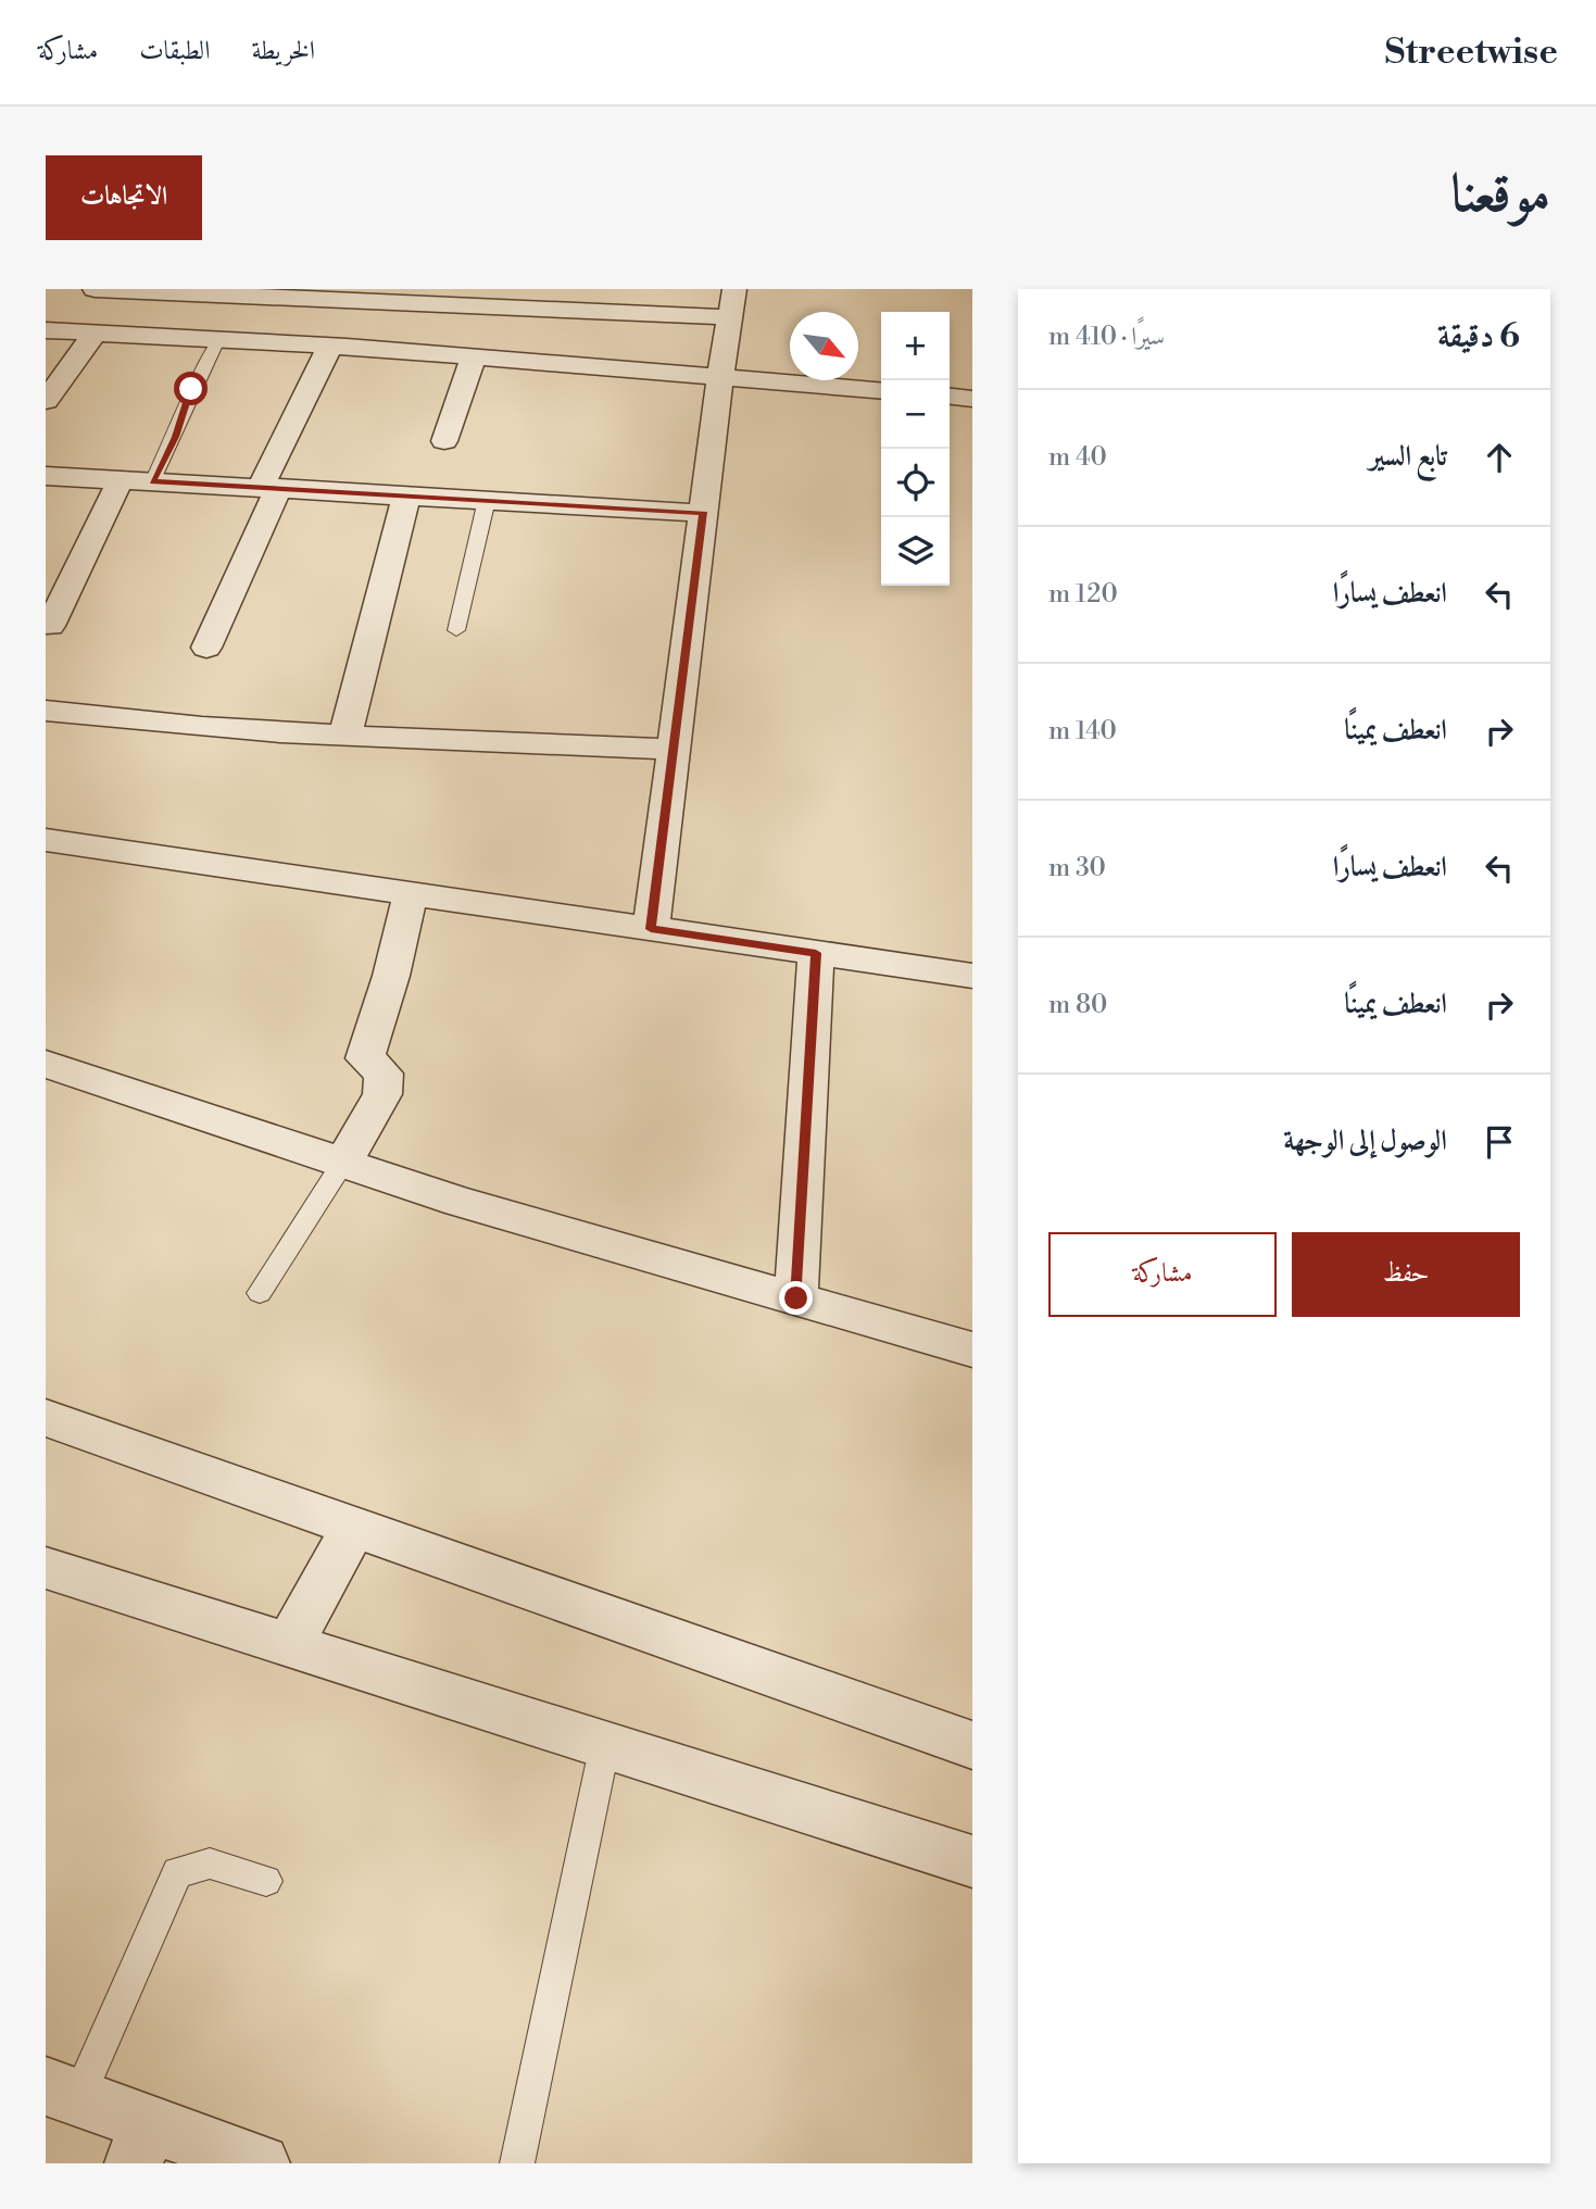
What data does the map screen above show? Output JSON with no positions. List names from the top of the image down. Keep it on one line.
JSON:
{"north":"bottom right","page":{"header":"Streetwise","nav":["الخريطة","الطبقات","مشاركة"],"title":"موقعنا","buttons":["الاتجاهات",["حفظ","مشاركة"]],"heading":["6 دقيقة","سيرًا · 410 m"],"map_buttons":["+","−"],"list":[["تابع السير","40 m"],["انعطف يسارًا","120 m"],["انعطف يمينًا","140 m"],["انعطف يسارًا","30 m"],["انعطف يمينًا","80 m"],"الوصول إلى الوجهة"]}}
